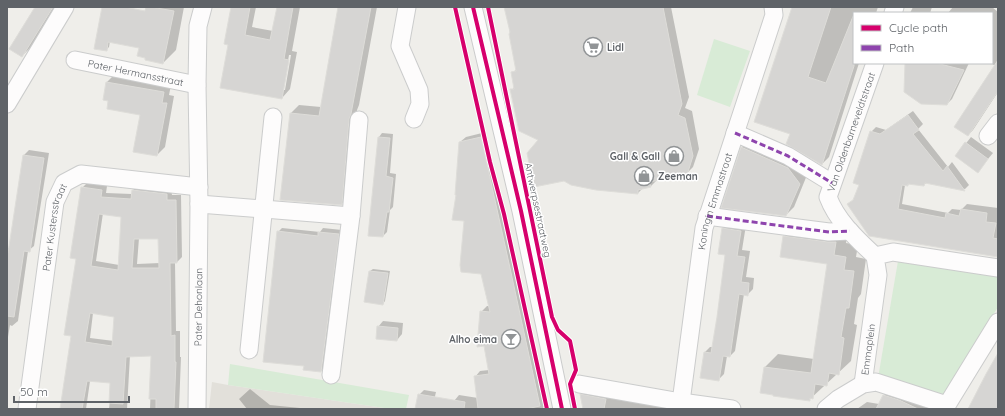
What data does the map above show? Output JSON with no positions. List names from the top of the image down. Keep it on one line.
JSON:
{"streets":{"street":["Pater Hermansstraat","Van Oldenbarneveldtstraat","Koningin Emmastraat","Antwerpsestraatweg","Pater Kustersstraat","Pater Dehonlaan","Emmaplein"]},"crossings":[["Pater Hermansstraat","Pater Dehonlaan"],["Van Oldenbarneveldtstraat","Emmaplein"],["Pater Kustersstraat","Pater Dehonlaan"]],"places":{"supermarket":["Lidl"],"shop":["Gall & Gall","Zeeman"],"bar":["Alho eima"]},"legend":["Cycle path","Path"],"scale_bar":"50 m"}
